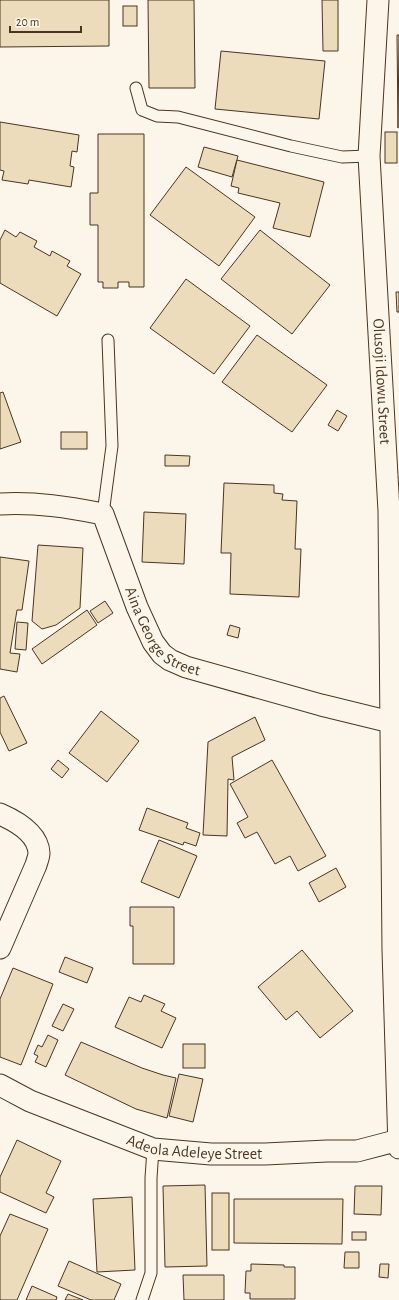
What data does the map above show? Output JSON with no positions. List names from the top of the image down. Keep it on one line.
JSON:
{"streets":{"street":["Olusoji Idowu Street","Aina George Street","Adeola Adeleye Street"]},"crossings":[["Olusoji Idowu Street","Aina George Street"],["Olusoji Idowu Street","Adeola Adeleye Street"]],"scale_bar":"20 m"}
